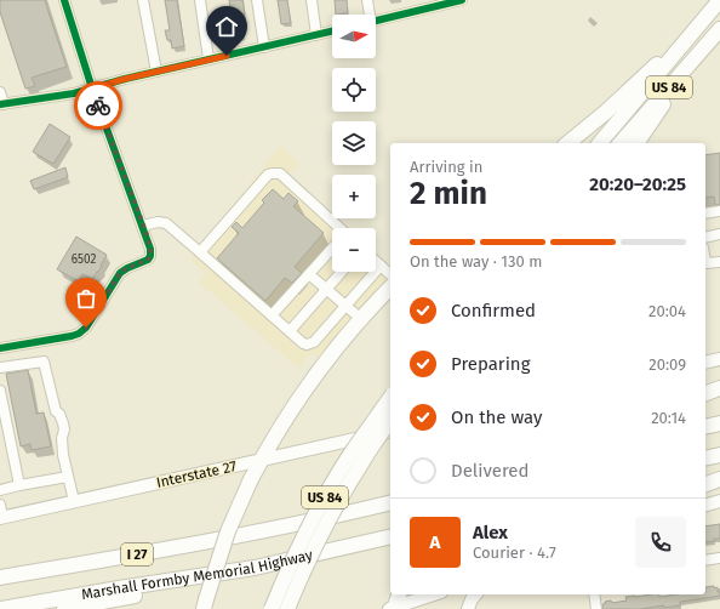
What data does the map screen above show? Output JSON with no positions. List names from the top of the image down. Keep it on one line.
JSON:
{"streets":{"highway":["US 84","I 27","Marshall Formby Memorial Highway"],"main road":["Interstate 27"]},"house_numbers":["6502"],"north":"right","page":{"map_buttons":["+","−"],"heading":["2 min","Arriving in","20:20–20:25"],"panel":["Alex","Courier · 4.7"],"bar":"On the way · 130 m","list":[["Confirmed","20:04"],["Preparing","20:09"],["On the way","20:14"],"Delivered"],"round":"A"}}
